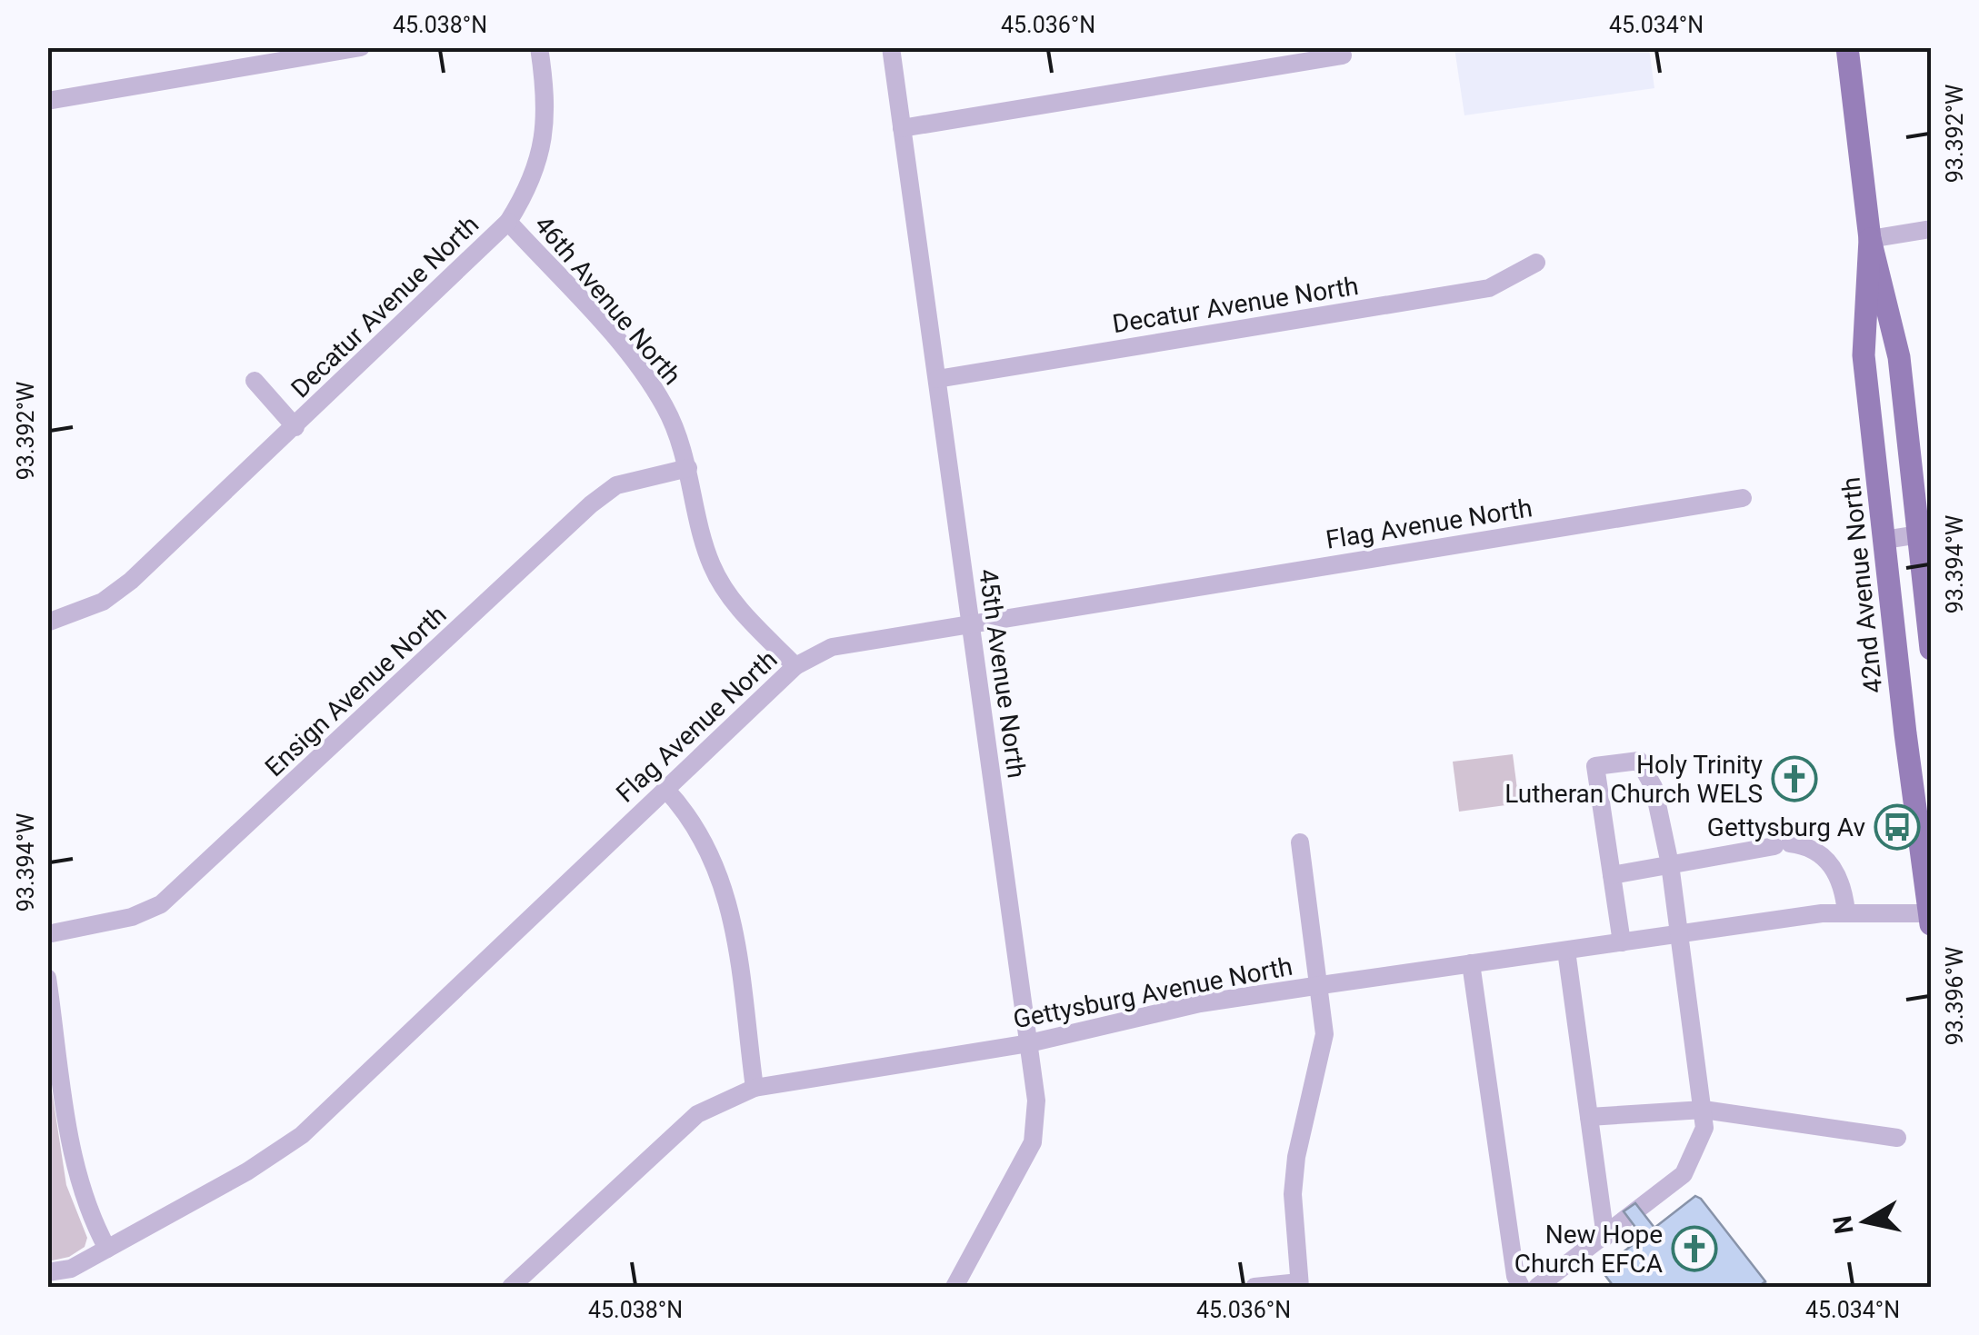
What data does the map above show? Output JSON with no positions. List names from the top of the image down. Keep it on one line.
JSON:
{"streets":{"main road":["42nd Avenue North"],"street":["46th Avenue North","Decatur Avenue North","Flag Avenue North","45th Avenue North","Ensign Avenue North","Gettysburg Avenue North"]},"crossings":[["46th Avenue North","Decatur Avenue North"],["46th Avenue North","Flag Avenue North"],["46th Avenue North","Ensign Avenue North"],["Decatur Avenue North","45th Avenue North"],["Flag Avenue North","45th Avenue North"],["42nd Avenue North","Gettysburg Avenue North"],["45th Avenue North","Gettysburg Avenue North"]],"places":{"church":["Holy Trinity Lutheran Church WELS","New Hope Church EFCA"],"bus stop":["Gettysburg Av"]},"north":"left","coordinates":["45.038°N","45.036°N","45.034°N","93.392°W","93.394°W","93.396°W"]}
